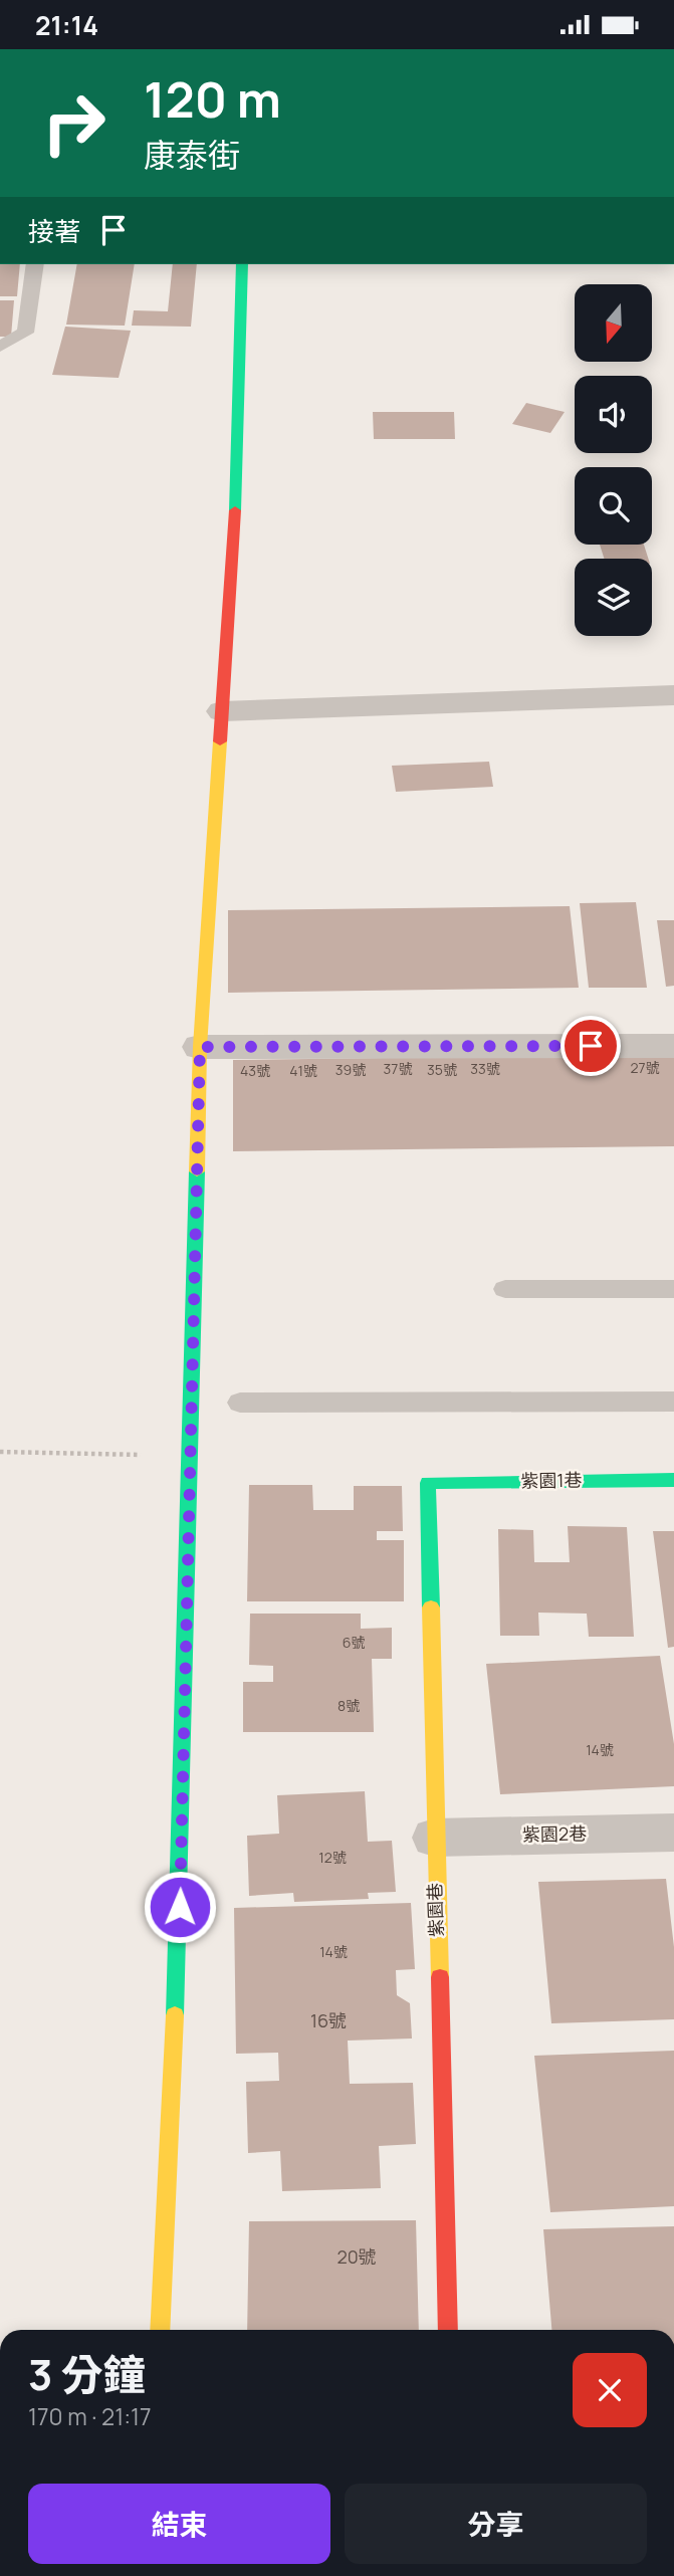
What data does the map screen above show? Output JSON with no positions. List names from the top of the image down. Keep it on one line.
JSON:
{"streets":{"street":["紫園1巷","紫園2巷","紫園巷"]},"crossings":[["紫園1巷","紫園巷"],["紫園2巷","紫園巷"]],"house_numbers":["27號","37號","33號","39號","35號","43號","41號","6號","8號","14號","12號","14號","16號","20號"],"north":"bottom","page":{"status":"21:14","turn":["120 m","康泰街"],"then":"接著","heading":["3 分鐘","170 m · 21:17"],"buttons":["結束","分享"]}}
